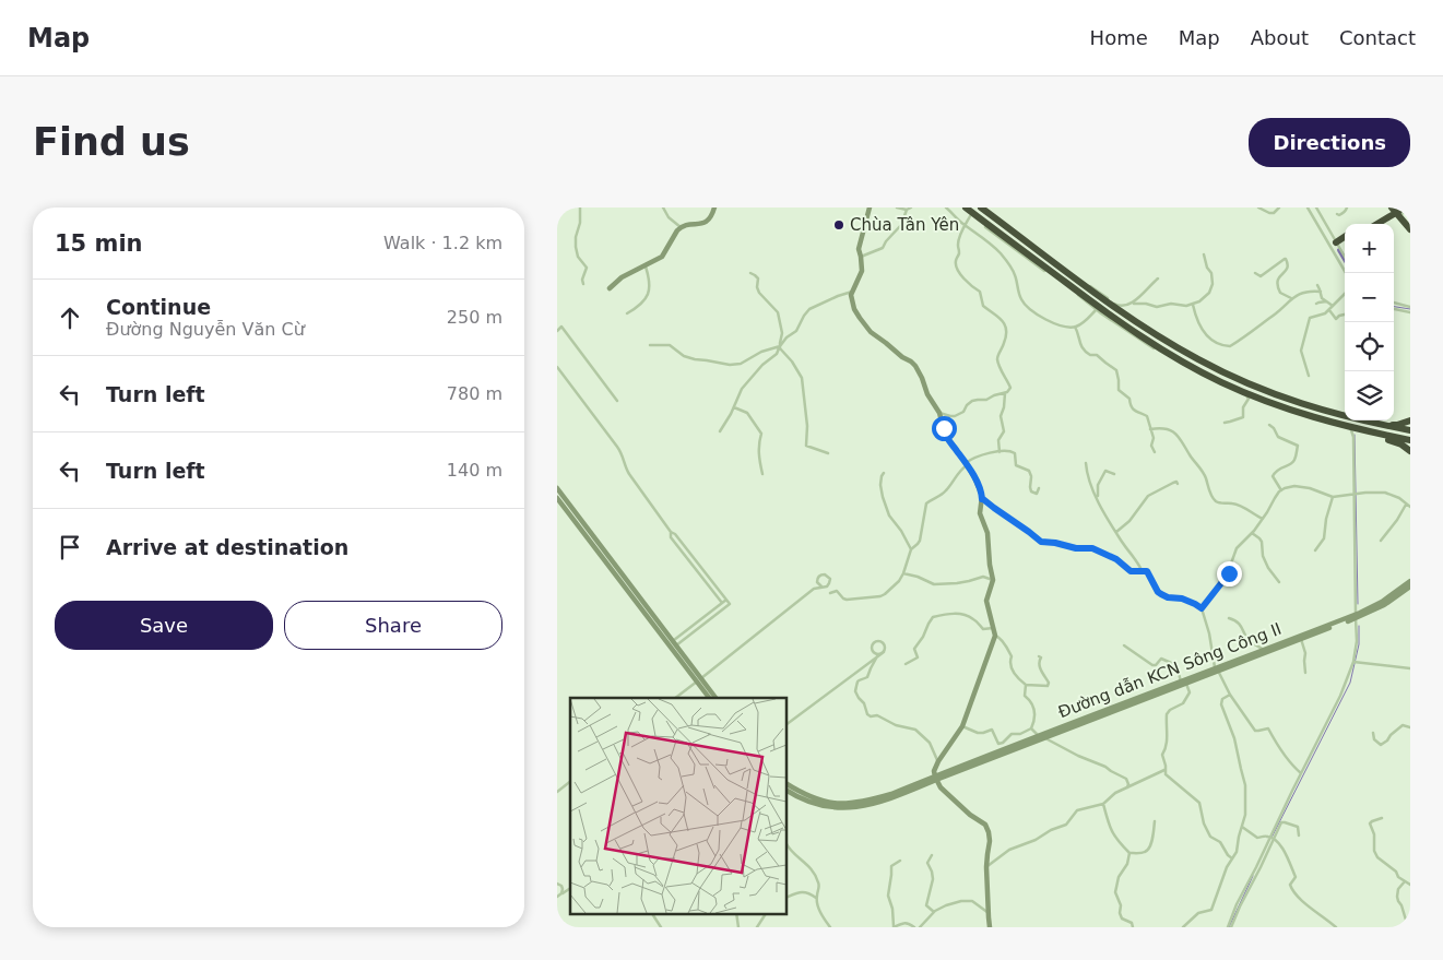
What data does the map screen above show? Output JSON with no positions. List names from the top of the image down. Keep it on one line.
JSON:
{"streets":{"street":["Đường dẫn KCN Sông Công II"]},"places":["Chùa Tân Yên"],"page":{"header":"Map","nav":["Home","Map","About","Contact"],"buttons":["Directions",["Save","Share"]],"title":"Find us","heading":["15 min","Walk · 1.2 km"],"map_buttons":["+","−"],"list":[["Continue","Đường Nguyễn Văn Cừ","250 m"],["Turn left","780 m"],["Turn left","140 m"],"Arrive at destination"]}}
